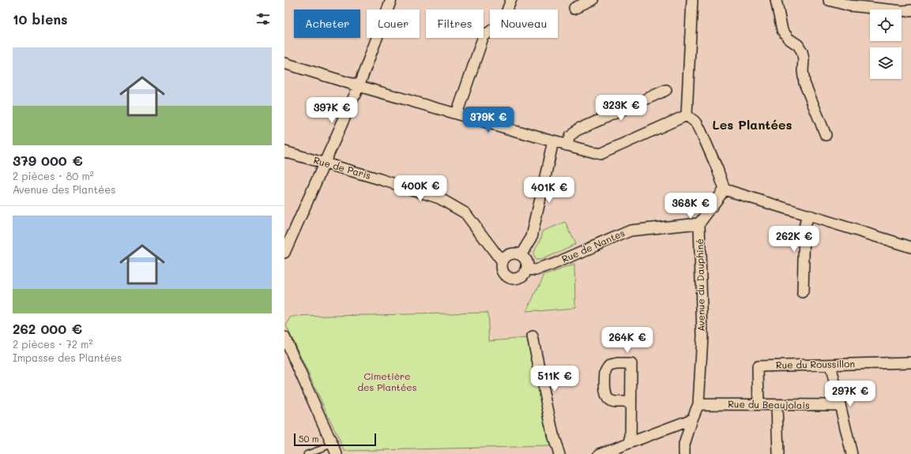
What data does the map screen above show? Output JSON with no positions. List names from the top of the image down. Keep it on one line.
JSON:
{"streets":{"street":["Rue de Paris","Rue de Nantes","Avenue du Dauphiné","Rue du Roussillon","Rue du Beaujolais"]},"crossings":[["Rue de Paris","Rue de Nantes"],["Rue de Nantes","Avenue du Dauphiné"],["Avenue du Dauphiné","Rue du Beaujolais"],["Rue du Roussillon","Rue du Beaujolais"]],"districts":["Les Plantées"],"parks":["Cimetière des Plantées"],"scale_bar":"50 m","page":{"heading":"10 biens","chip":["Acheter","Louer","Filtres","Nouveau"],"list":[{"name":"379 000 €","note":"2 pièces · 80 m² · Avenue des Plantées"},{"name":"262 000 €","note":"2 pièces · 72 m² · Impasse des Plantées"}],"price":["323K €","397K €","379K €","400K €","401K €","368K €","262K €","264K €","511K €","297K €"],"scale":"50 m"}}
